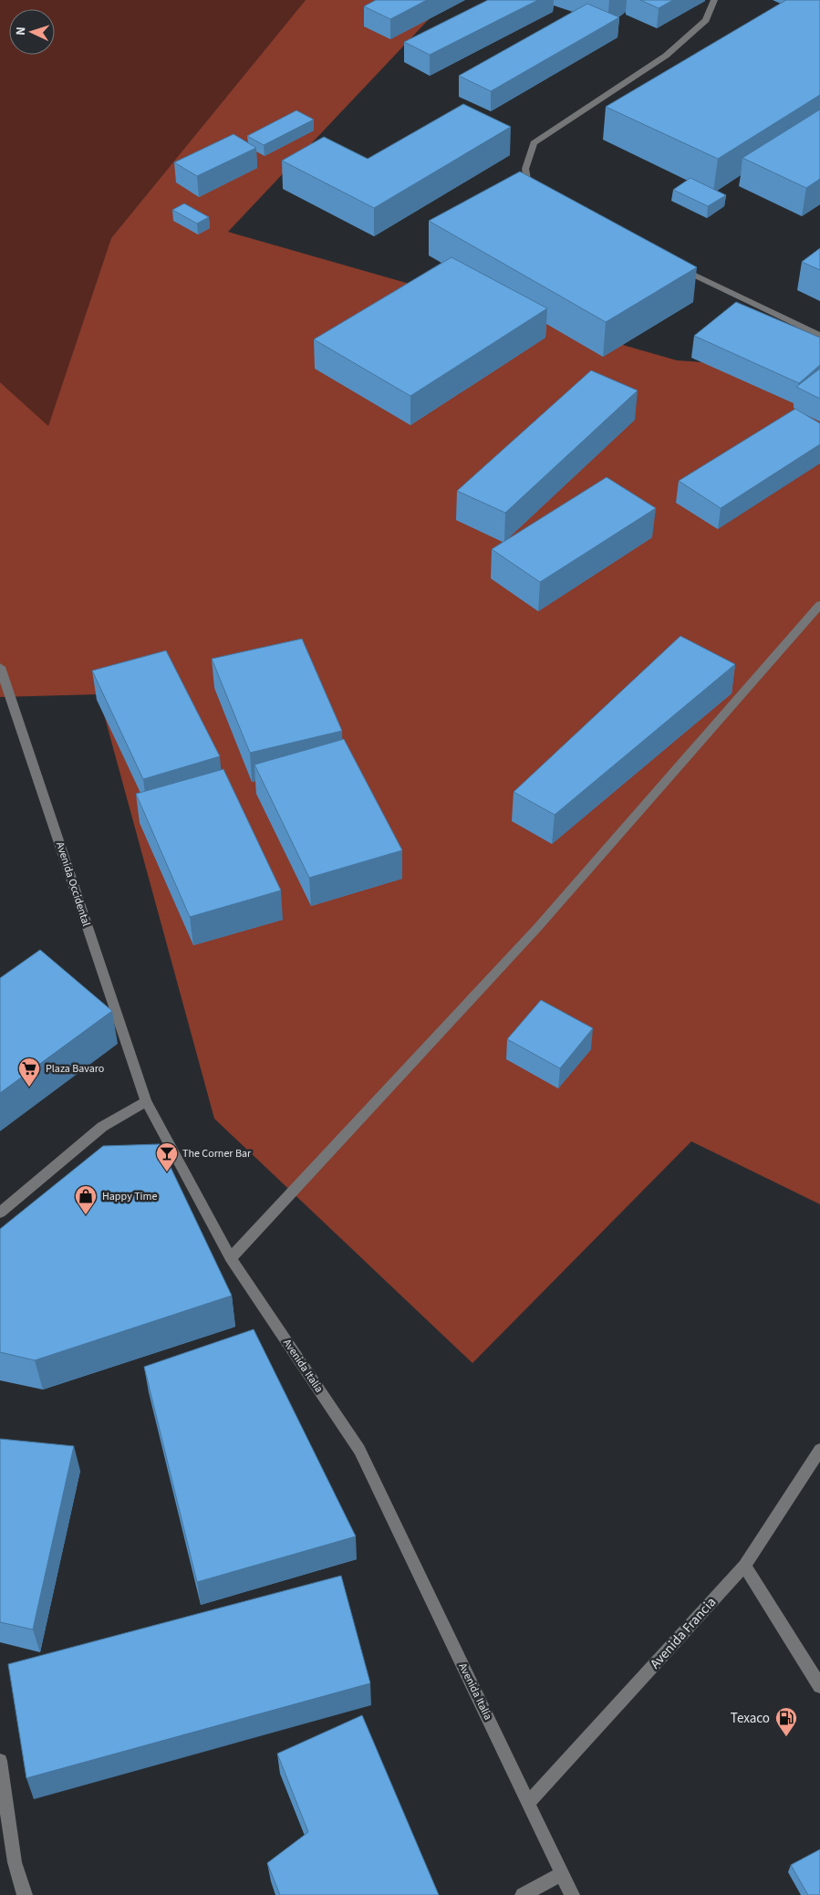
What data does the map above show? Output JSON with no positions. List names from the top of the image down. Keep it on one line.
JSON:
{"streets":{"street":["Avenida Occidental","Avenida Italia","Avenida Francia"]},"crossings":[["Avenida Occidental","Avenida Italia"],["Avenida Italia","Avenida Francia"]],"places":{"supermarket":["Plaza Bavaro"],"bar":["The Corner Bar"],"shop":["Happy Time"],"fuel station":["Texaco"]},"north":"left"}
